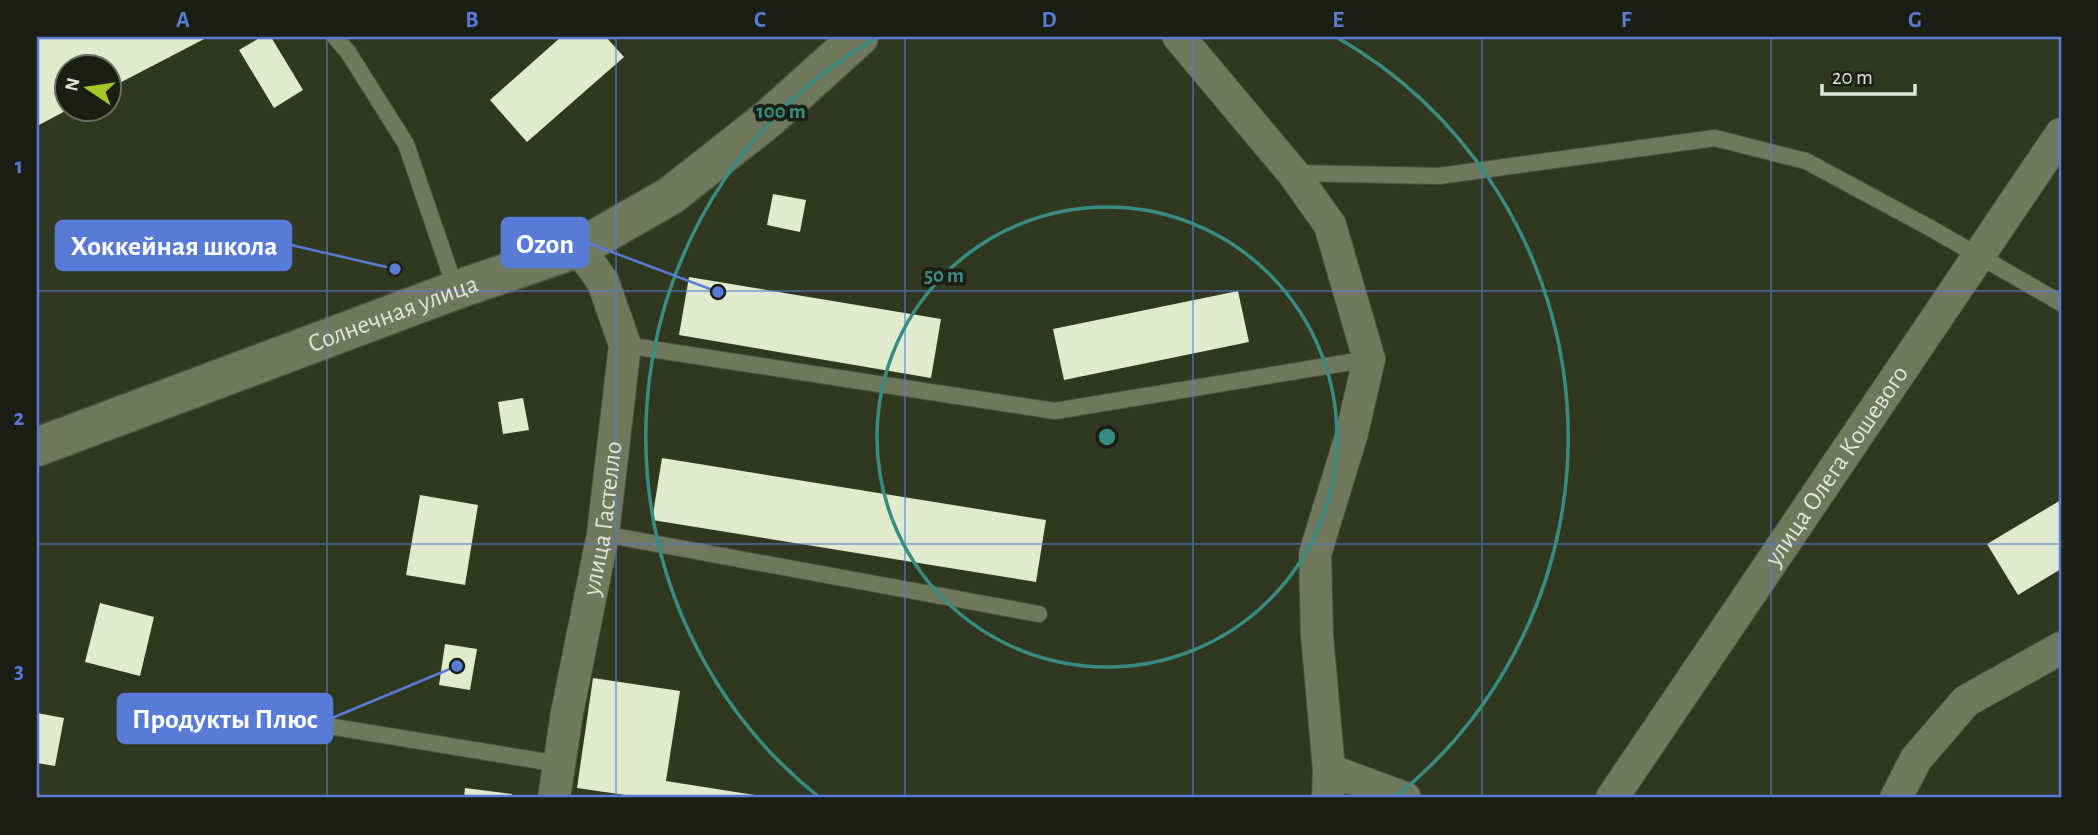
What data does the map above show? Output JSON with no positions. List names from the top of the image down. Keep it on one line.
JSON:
{"streets":{"street":["Солнечная улица","улица Олега Кошевого","улица Гастелло"]},"crossings":[["Солнечная улица","улица Гастелло"]],"places":["Хоккейная школа","Ozon","Продукты Плюс"],"scale_bar":"20 m","north":"left","grid":{"columns":["A","B","C","D","E","F","G"],"rows":["1","2","3"]},"rings":["100 m","50 m"]}
